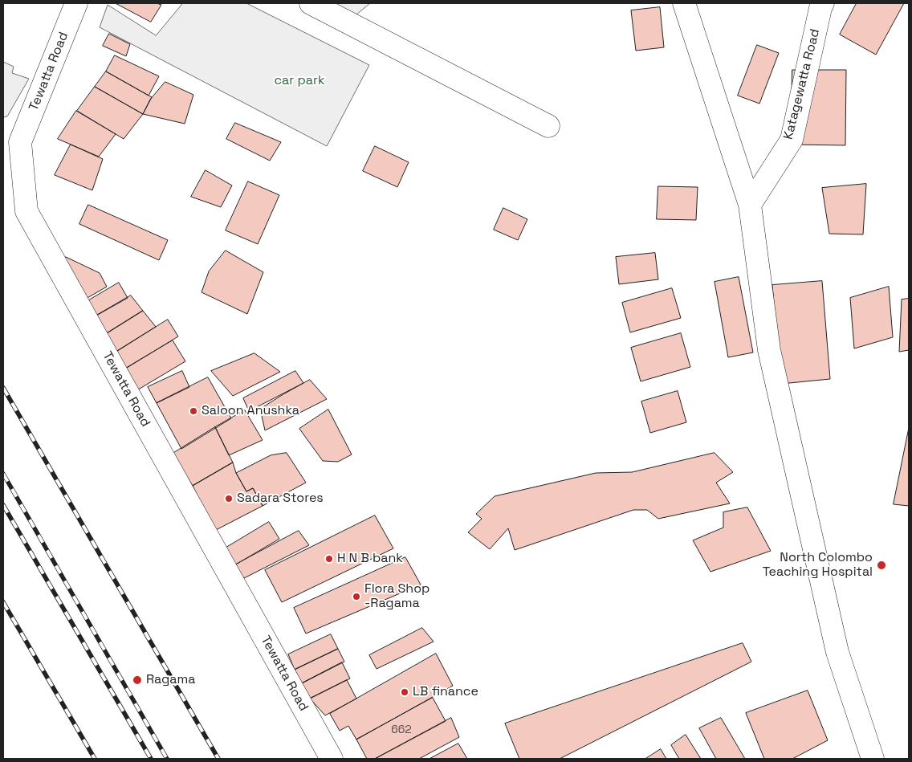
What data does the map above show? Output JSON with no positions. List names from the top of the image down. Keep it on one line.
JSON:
{"streets":{"street":["Tewatta Road","Katagewatta Road"]},"parks":["car park"],"places":["Saloon Anushka","Sadara Stores","H N B bank","North Colombo Teaching Hospital","Flora Shop -Ragama","Ragama","LB finance"],"house_numbers":["662"]}
